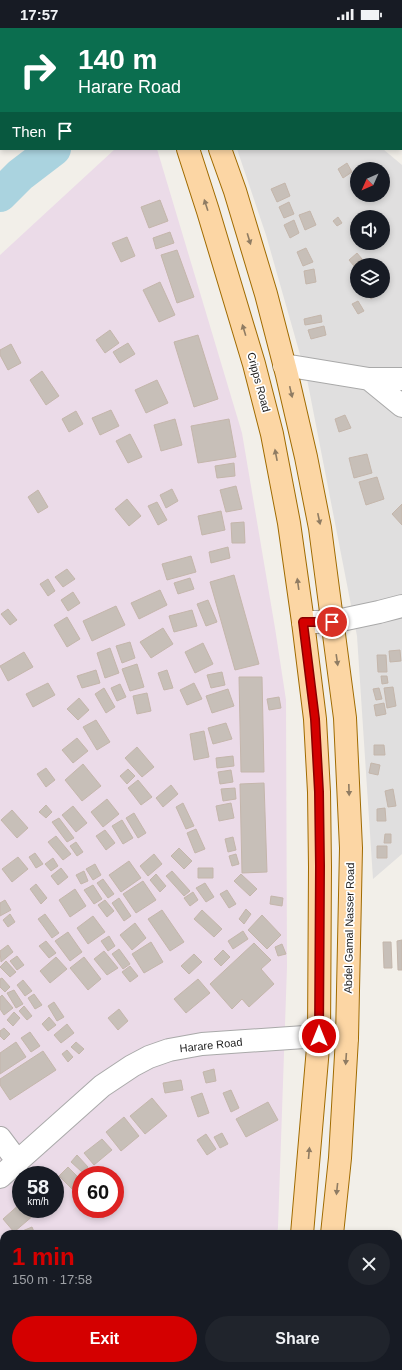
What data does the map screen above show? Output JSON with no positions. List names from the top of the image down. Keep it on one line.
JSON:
{"streets":{"main road":["Cripps Road","Abdel Gamal Nasser Road"],"street":["Harare Road"]},"crossings":[["Abdel Gamal Nasser Road","Harare Road"]],"north":"bottom left","page":{"status":"17:57","turn":["140 m","Harare Road"],"then":"Then","speed":"58 km/h","limit":"60","heading":["1 min","150 m · 17:58"],"buttons":["Exit","Share"]}}
